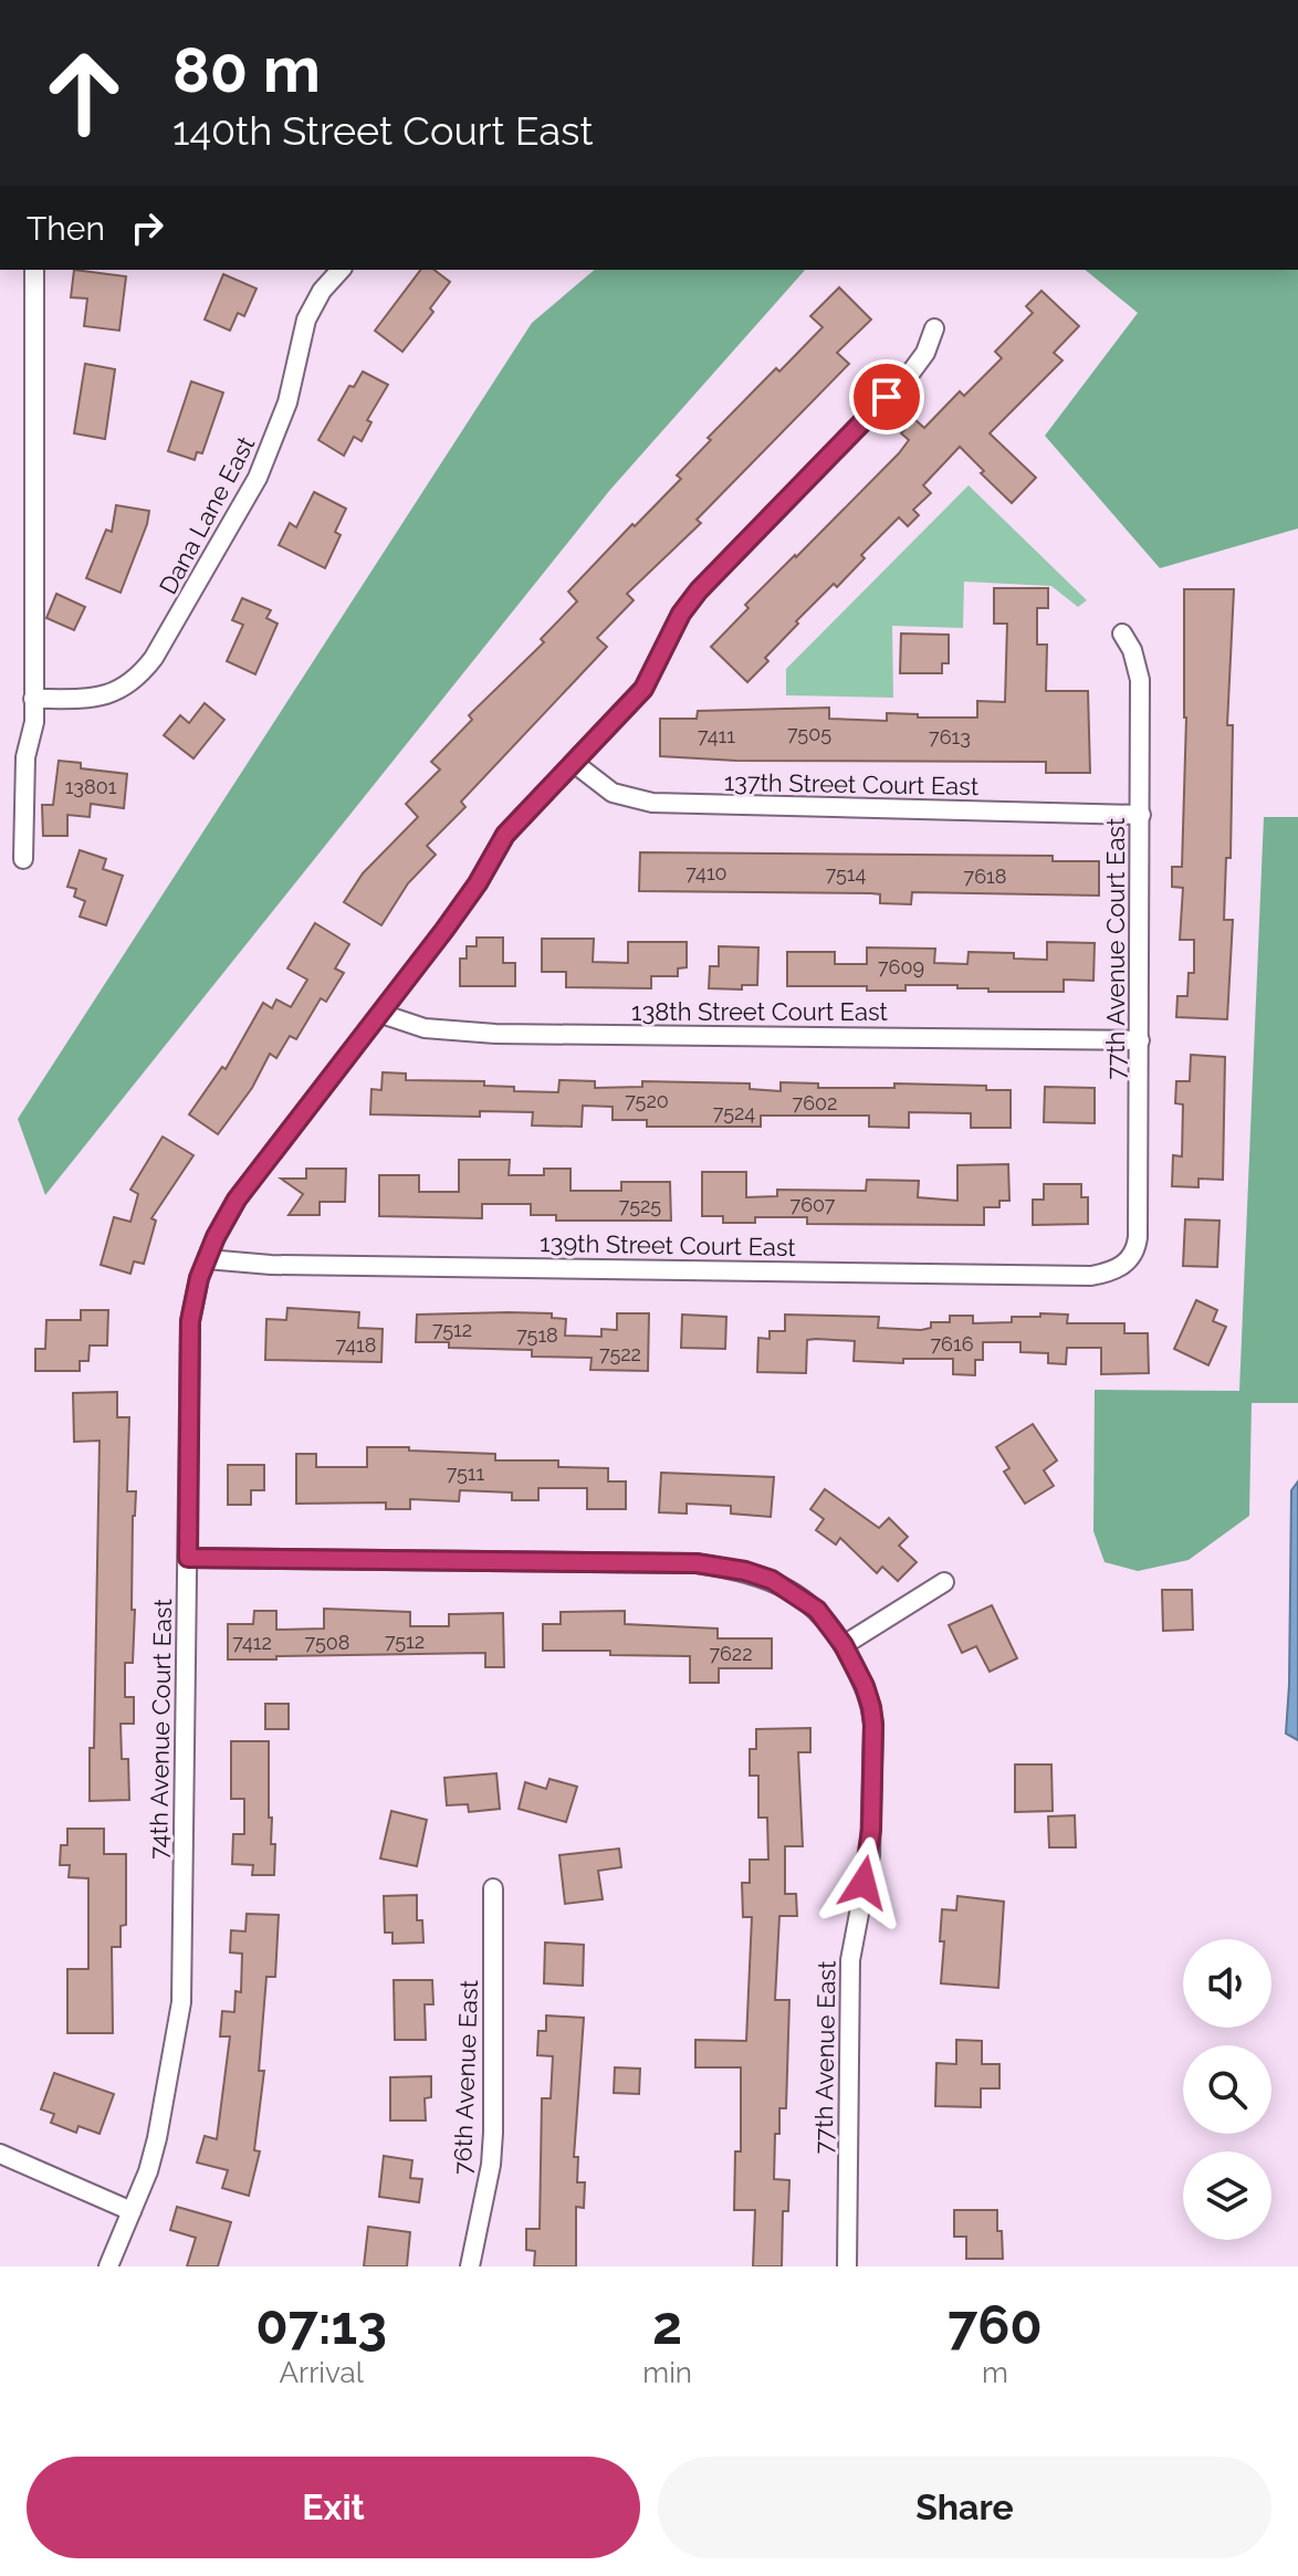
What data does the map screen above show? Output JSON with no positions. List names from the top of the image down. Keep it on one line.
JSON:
{"streets":{"street":["Dana Lane East","137th Street Court East","77th Avenue Court East","138th Street Court East","139th Street Court East","74th Avenue Court East","77th Avenue East","76th Avenue East"]},"crossings":[["137th Street Court East","77th Avenue Court East"],["137th Street Court East","74th Avenue Court East"],["77th Avenue Court East","138th Street Court East"],["77th Avenue Court East","139th Street Court East"],["138th Street Court East","74th Avenue Court East"],["139th Street Court East","74th Avenue Court East"],["74th Avenue Court East","77th Avenue East"]],"house_numbers":["7505","7411","7613","13801","7410","7514","7618","7609","7520","7602","7524","7607","7525","7512","7518","7616","7418","7522","7511","7512","7412","7508","7622"],"page":{"turn":["80 m","140th Street Court East"],"then":"Then","eta":["07:13","Arrival","2","min","760","m"],"buttons":["Exit","Share"]}}
